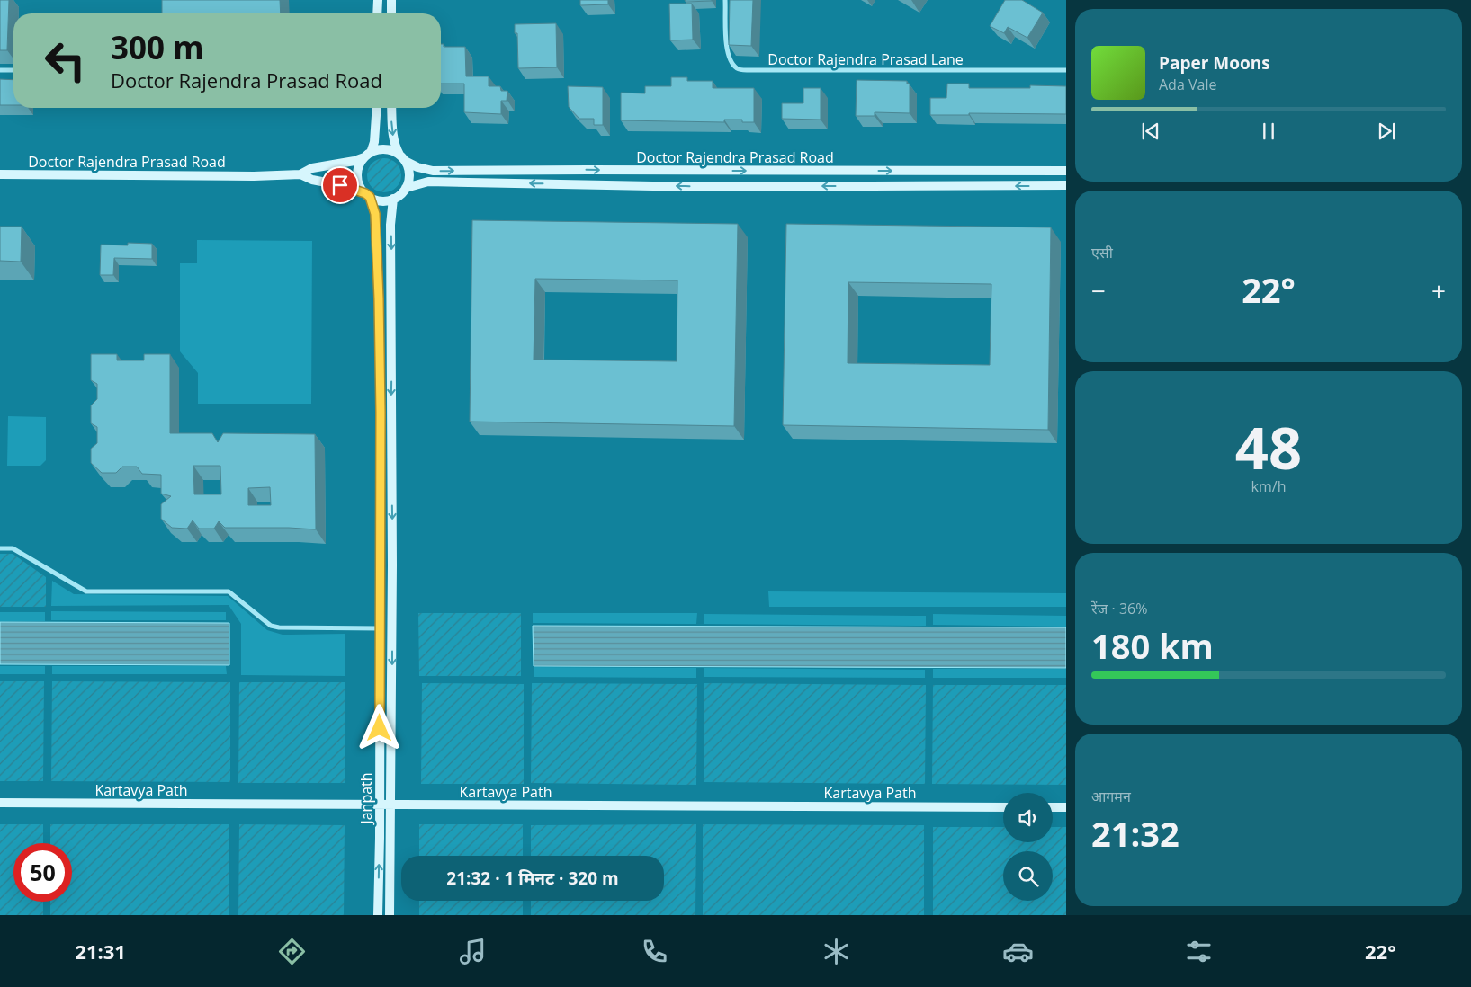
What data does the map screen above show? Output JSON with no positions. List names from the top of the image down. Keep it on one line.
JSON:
{"streets":{"main road":["Doctor Rajendra Prasad Road","Kartavya Path","Janpath"],"street":["Doctor Rajendra Prasad Lane"]},"crossings":[["Doctor Rajendra Prasad Road","Janpath"],["Kartavya Path","Janpath"]],"page":{"turn":["300 m","Doctor Rajendra Prasad Road"],"song":["Paper Moons","Ada Vale"],"tile":["एसी",["48","km/h"],["रेंज · 36%","180 km"],["आगमन","21:32"]],"heat":["−","22°","+"],"limit":"50","trip":"21:32 · 1 मिनट · 320 m","tabs":["21:31","22°"]}}
